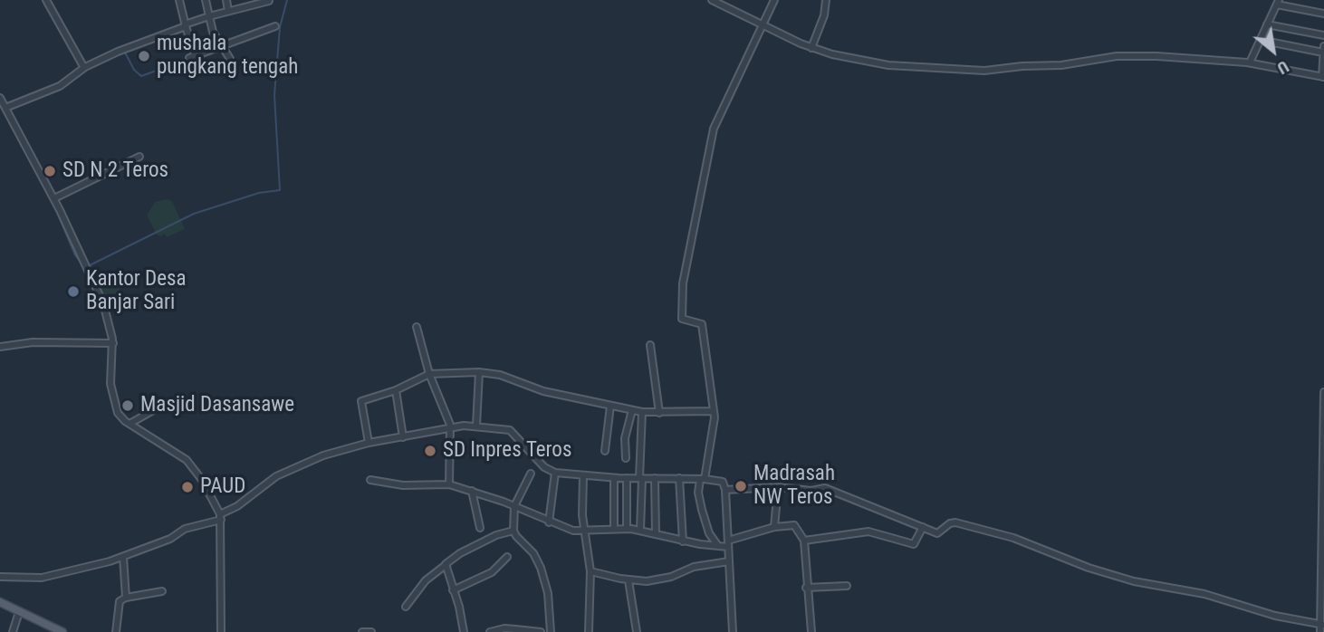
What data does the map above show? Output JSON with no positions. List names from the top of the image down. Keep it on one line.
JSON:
{"places":["mushala pungkang tengah","SD N 2 Teros","Kantor Desa Banjar Sari","Masjid Dasansawe","SD Inpres Teros","Madrasah NW Teros","PAUD"],"north":"bottom right"}
